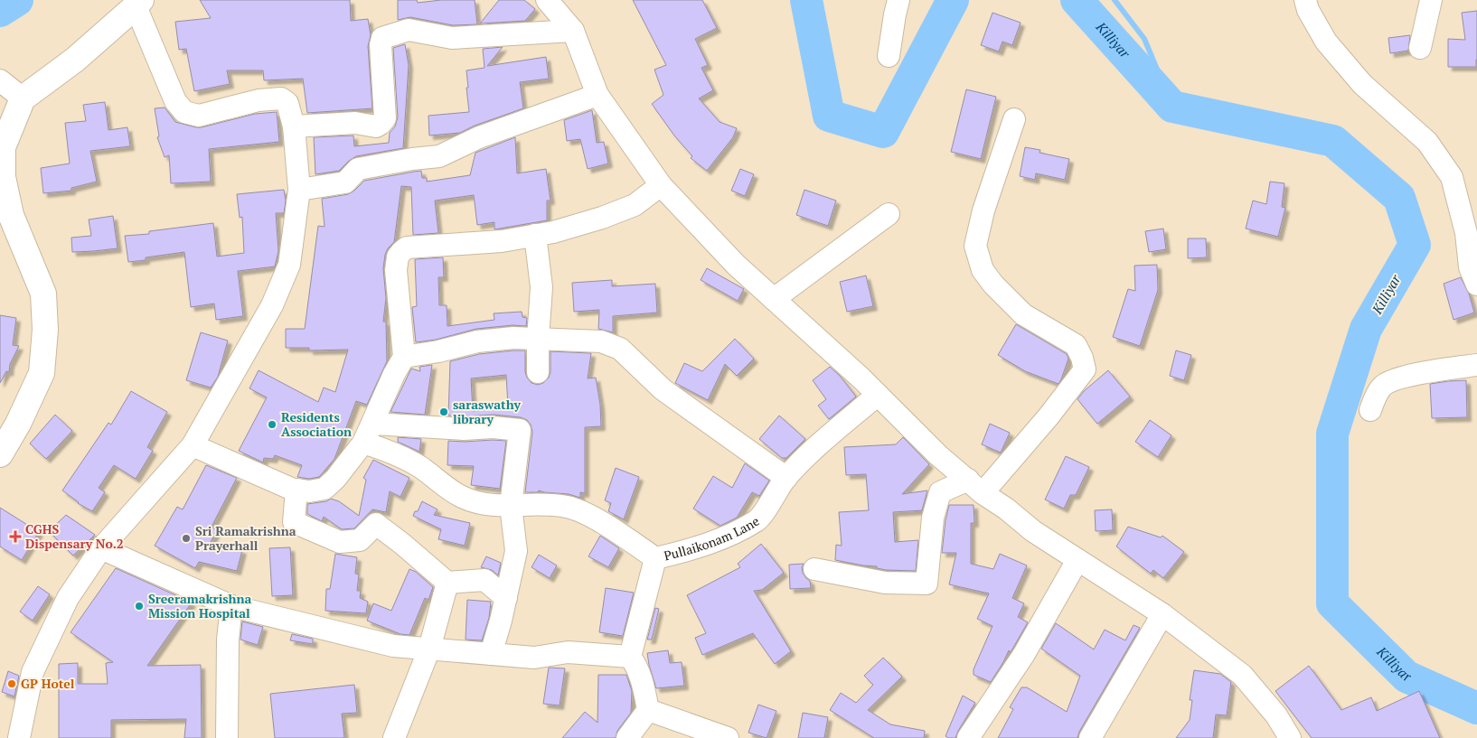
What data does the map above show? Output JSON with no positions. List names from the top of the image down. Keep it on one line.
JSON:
{"streets":{"street":["Pullaikonam Lane"]},"water":["Killiyar"],"places":{"other":["saraswathy library","Residents Association","Sri Ramakrishna Prayerhall","Sreeramakrishna Mission Hospital","GP Hotel"],"health":["CGHS Dispensary No.2"]}}
